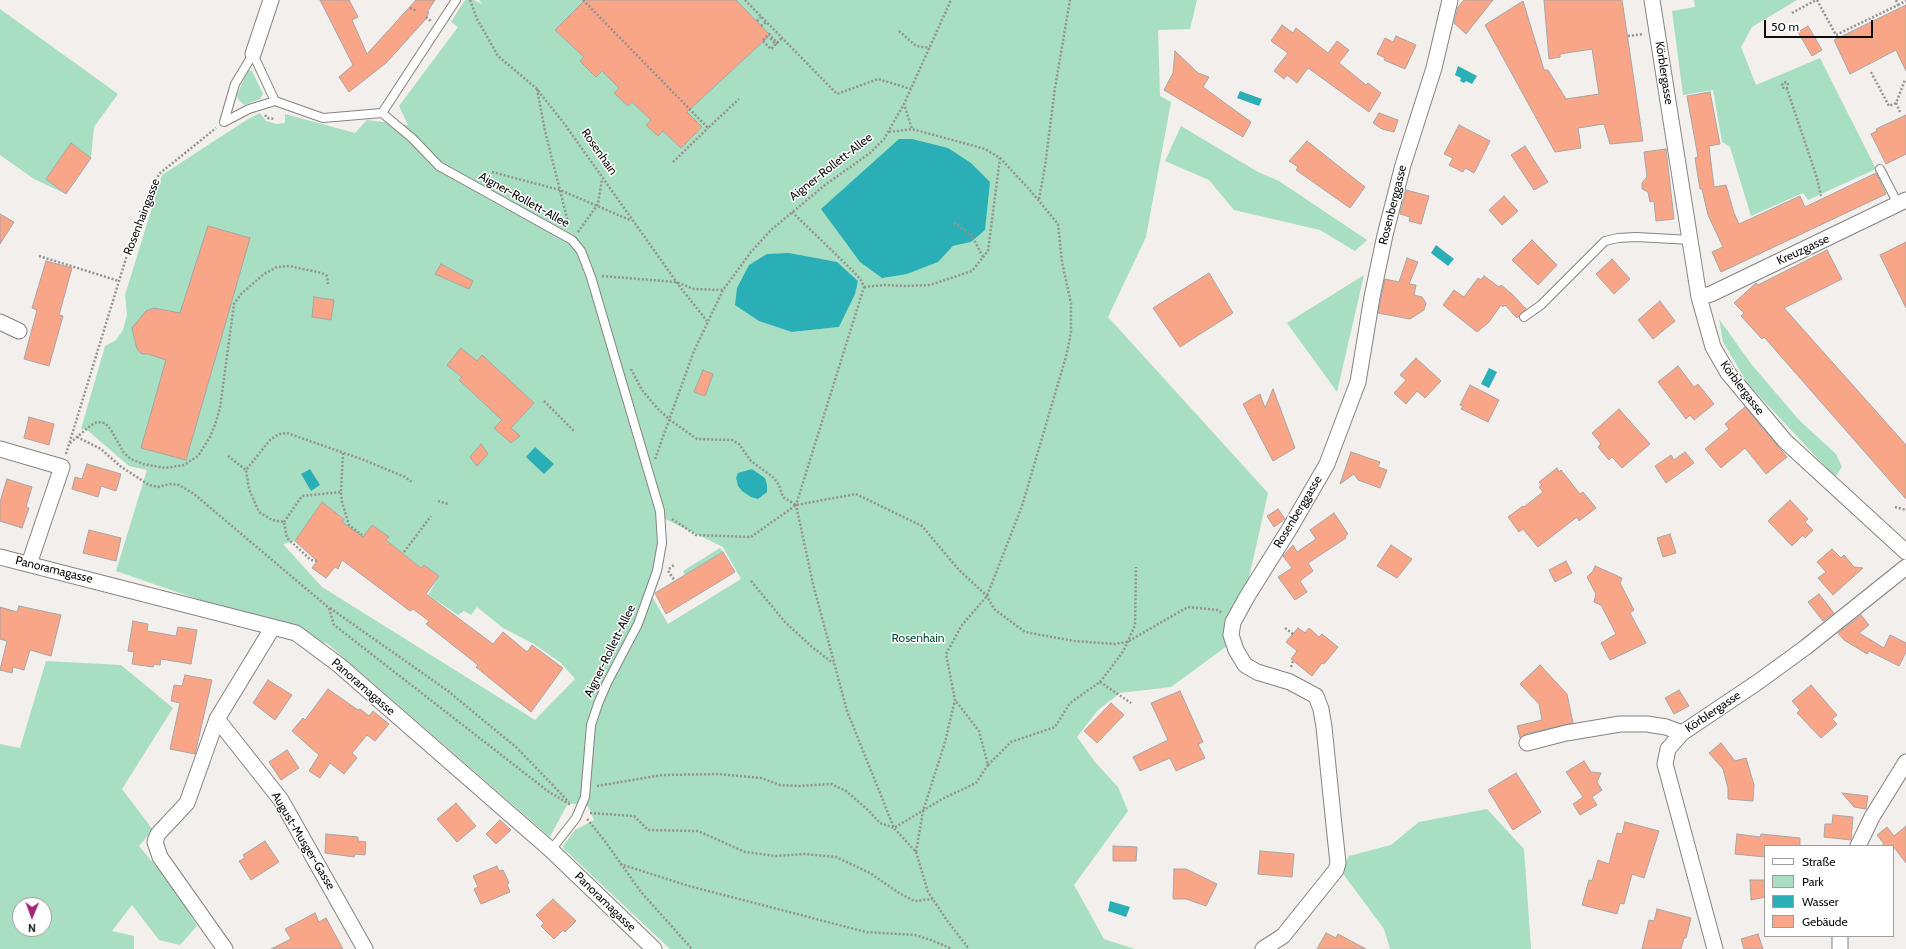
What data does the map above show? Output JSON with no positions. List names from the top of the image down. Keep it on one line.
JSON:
{"streets":{"street":["Körblergasse","Rosenberggasse","Kreuzgasse","Panoramagasse","August-Musger-Gasse"],"lane":["Aigner-Rollett-Allee"],"path":["Rosenhain","Rosenhaingasse"]},"crossings":[["Körblergasse","Kreuzgasse"],["Rosenhain","Aigner-Rollett-Allee"]],"parks":["Rosenhain"],"legend":["Straße","Park","Wasser","Gebäude"],"scale_bar":"50 m","north":"bottom"}
